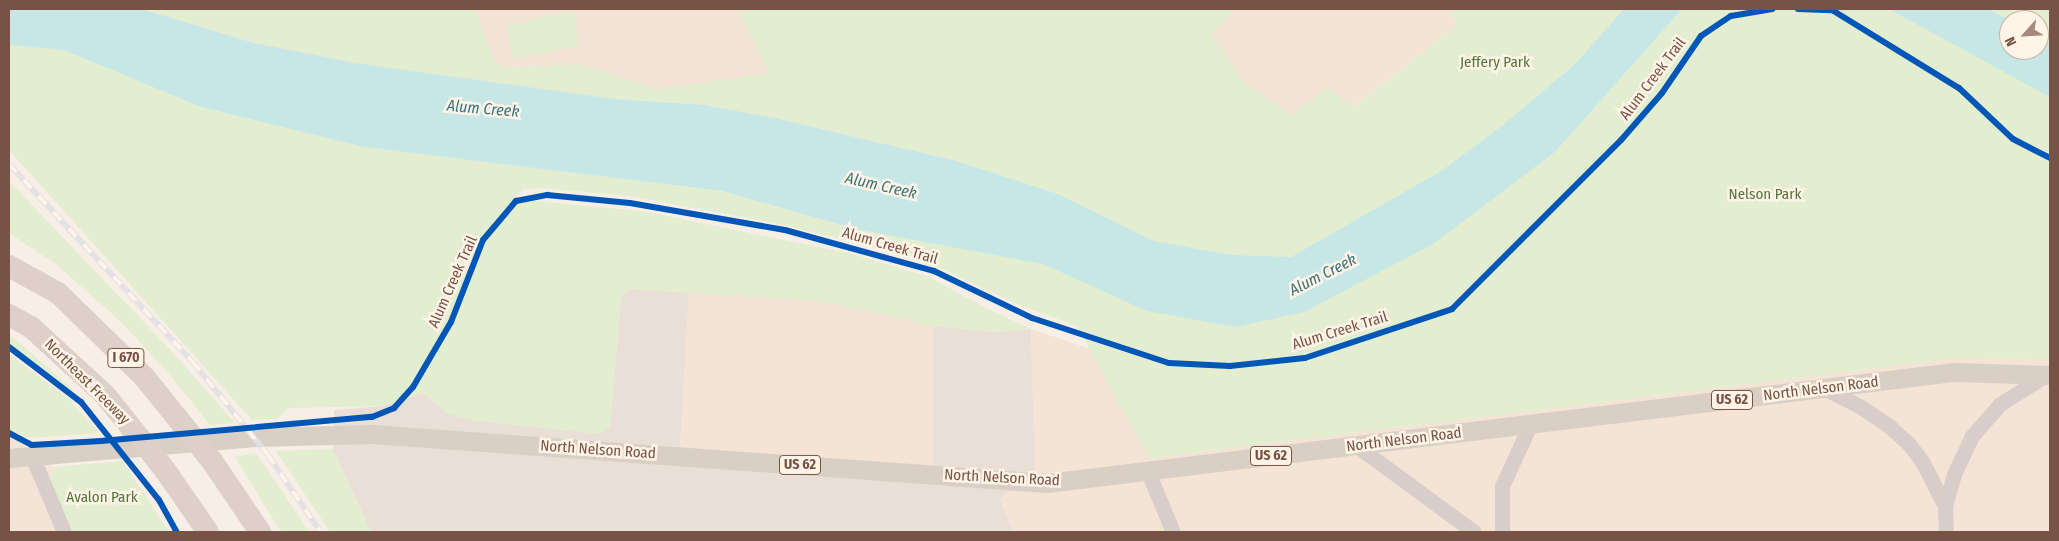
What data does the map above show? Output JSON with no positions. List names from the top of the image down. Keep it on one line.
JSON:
{"streets":{"highway":["I 670","Northeast Freeway"],"main road":["North Nelson Road","US 62"],"cycle path":["Alum Creek Trail"]},"water":["Alum Creek"],"parks":["Jeffery Park","Nelson Park","Avalon Park"],"north":"bottom left"}
